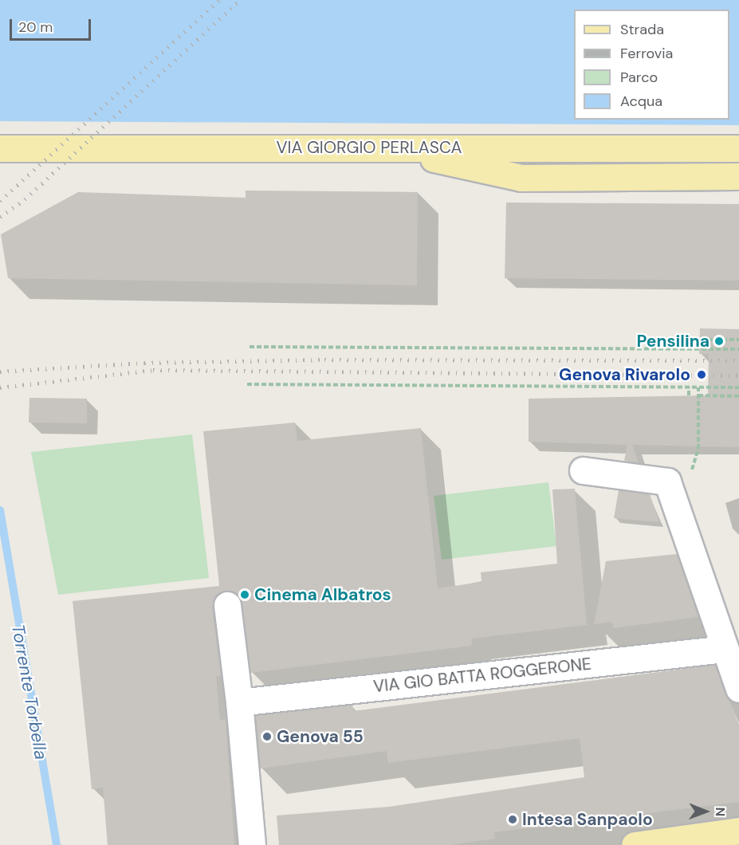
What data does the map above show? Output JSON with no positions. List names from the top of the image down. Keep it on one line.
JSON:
{"streets":{"main road":["VIA GIORGIO PERLASCA"],"street":["VIA GIO BATTA ROGGERONE"]},"water":["Torrente Torbella"],"places":["Pensilina","Genova Rivarolo","Cinema Albatros","Genova 55","Intesa Sanpaolo"],"legend":["Strada","Ferrovia","Parco","Acqua"],"scale_bar":"20 m","north":"right"}
